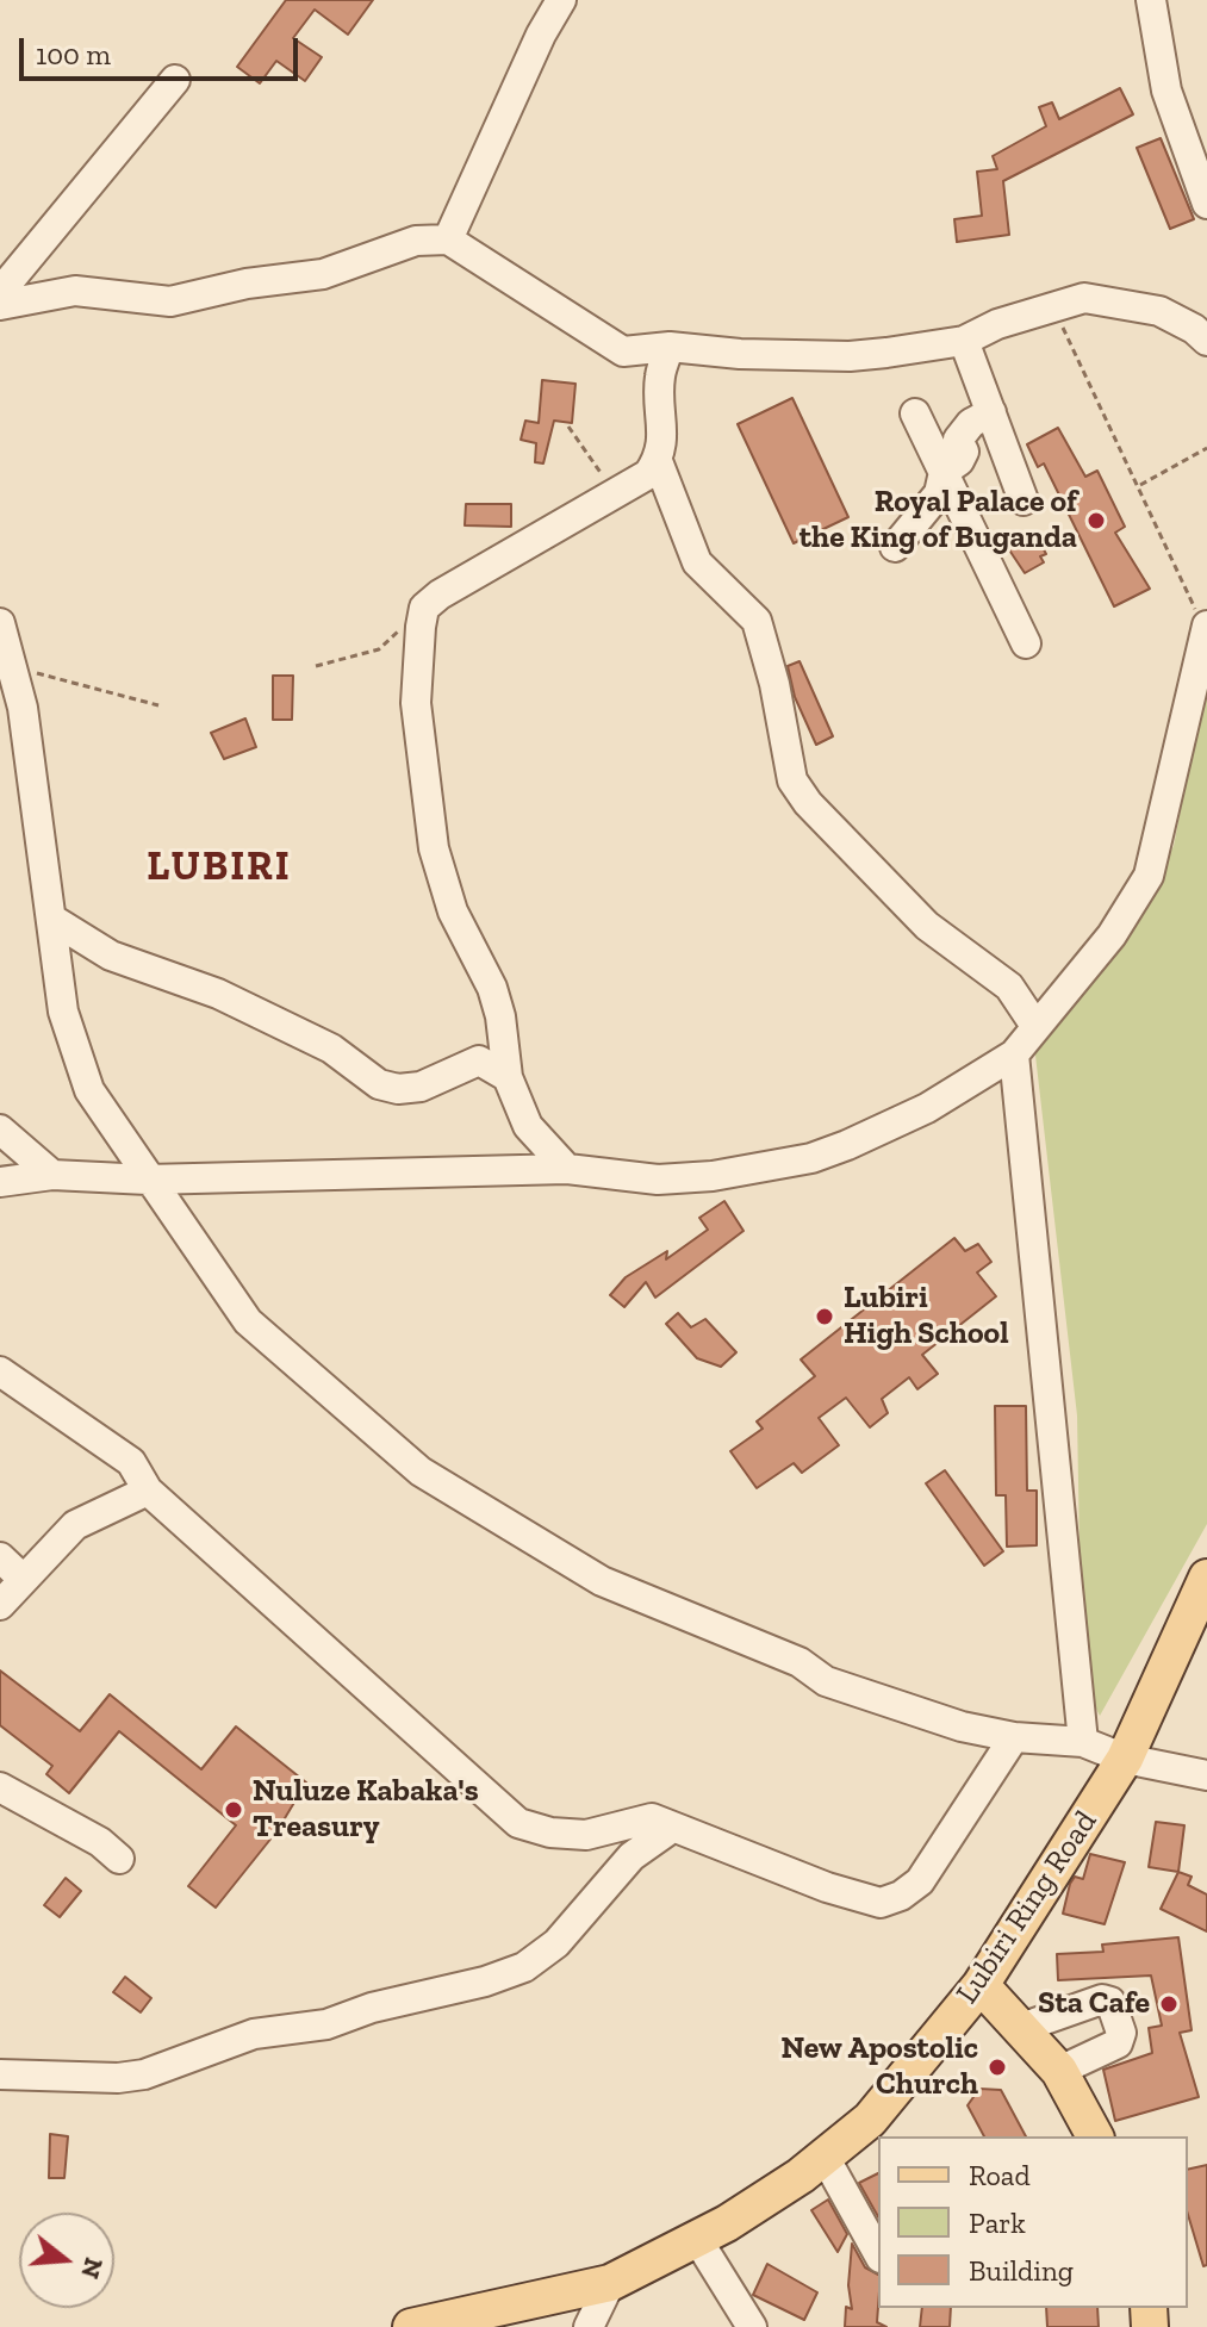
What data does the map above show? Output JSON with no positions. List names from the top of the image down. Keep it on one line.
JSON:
{"streets":{"main road":["Lubiri Ring Road"]},"districts":["LUBIRI"],"places":["Royal Palace of the King of Buganda","Lubiri High School","Nuluze Kabaka's Treasury","Sta Cafe","New Apostolic Church"],"legend":["Road","Park","Building"],"scale_bar":"100 m","north":"right"}
